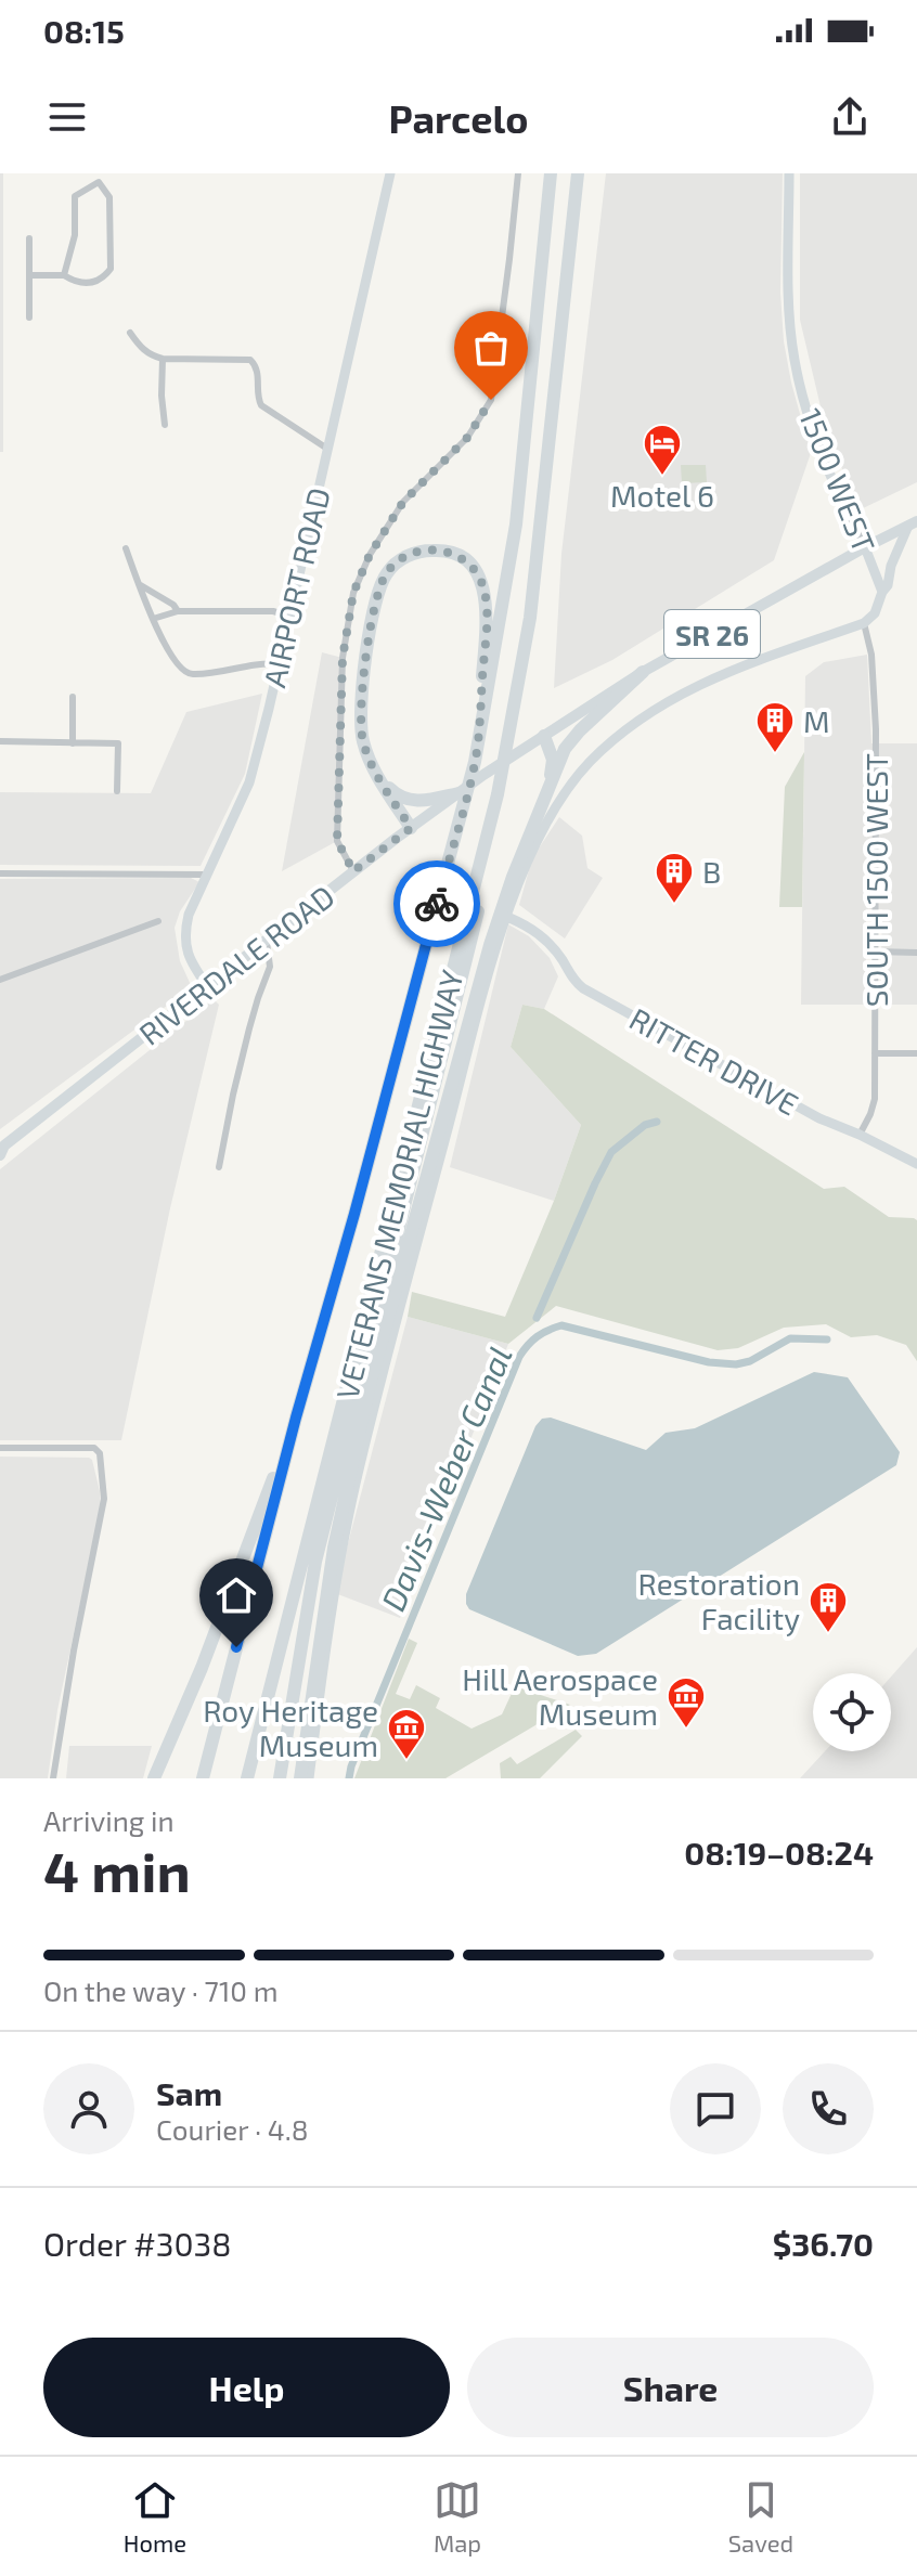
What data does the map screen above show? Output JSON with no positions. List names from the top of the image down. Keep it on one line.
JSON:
{"streets":{"highway":["VETERANS MEMORIAL HIGHWAY"],"main road":["SR 26","RIVERDALE ROAD"],"street":["1500 WEST","AIRPORT ROAD","SOUTH 1500 WEST","RITTER DRIVE"]},"crossings":[["1500 WEST","SOUTH 1500 WEST"],["1500 WEST","RIVERDALE ROAD"],["AIRPORT ROAD","RIVERDALE ROAD"],["SOUTH 1500 WEST","RITTER DRIVE"]],"water":["Davis-Weber Canal"],"places":{"hotel":["Motel 6"],"building":["M","B","Restoration Facility"],"museum":["Hill Aerospace Museum","Roy Heritage Museum"]},"page":{"status":"08:15","header":"Parcelo","heading":["4 min","Arriving in","08:19–08:24"],"panel":["Sam","Courier · 4.8","Order #3038","$36.70"],"bar":"On the way · 710 m","buttons":["Help","Share"],"tabs":["Home","Map","Saved"]}}
